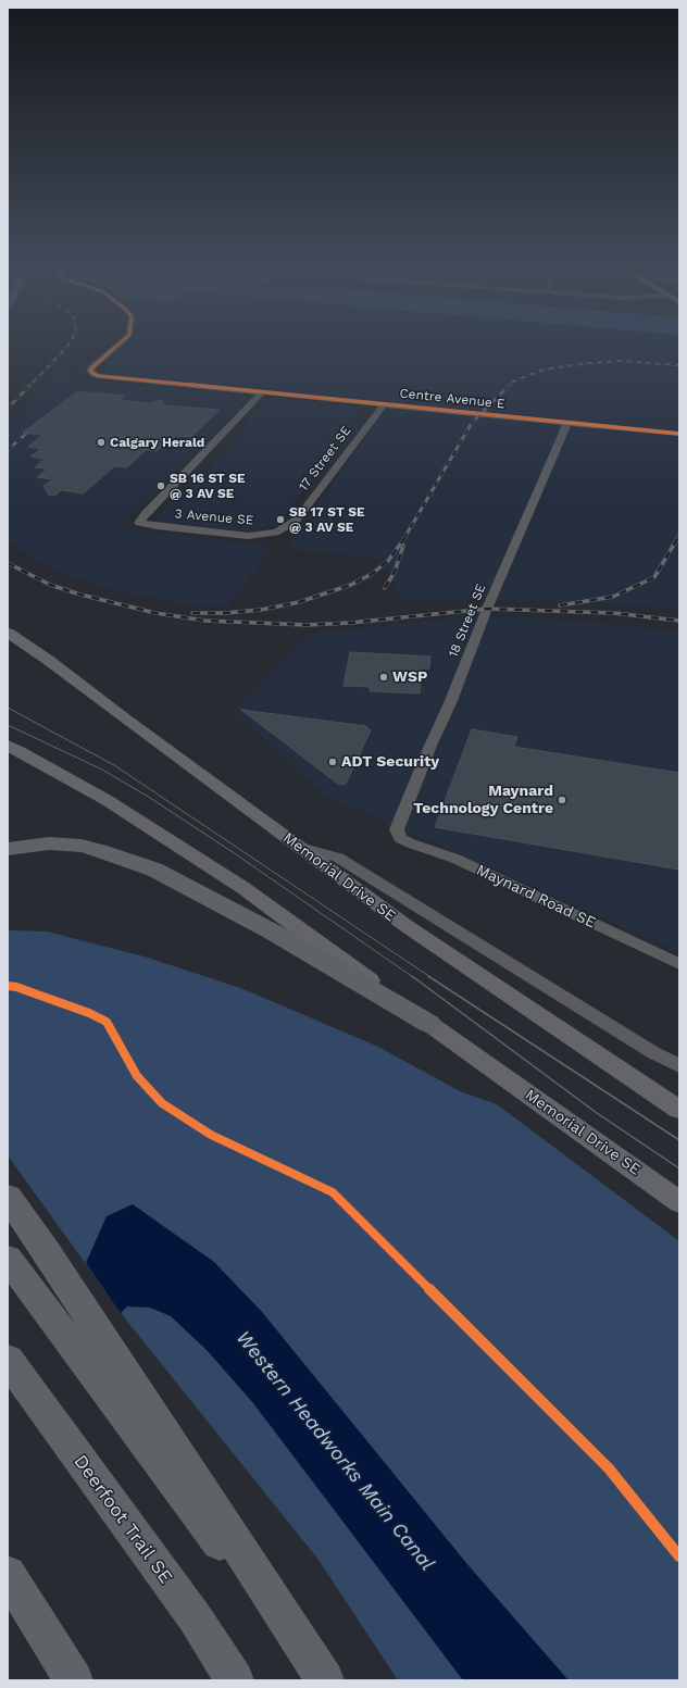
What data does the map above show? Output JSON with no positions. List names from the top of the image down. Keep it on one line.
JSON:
{"streets":{"highway":["Deerfoot Trail SE"],"main road":["Memorial Drive SE"],"street":["Centre Avenue E","17 Street SE","3 Avenue SE","18 Street SE","Maynard Road SE"]},"crossings":[["Centre Avenue E","17 Street SE"],["Centre Avenue E","3 Avenue SE"],["Centre Avenue E","18 Street SE"],["17 Street SE","3 Avenue SE"],["18 Street SE","Maynard Road SE"]],"water":["Western Headworks Main Canal"],"places":["Calgary Herald","SB 16 ST SE @ 3 AV SE","SB 17 ST SE @ 3 AV SE","WSP","ADT Security","Maynard Technology Centre"]}
